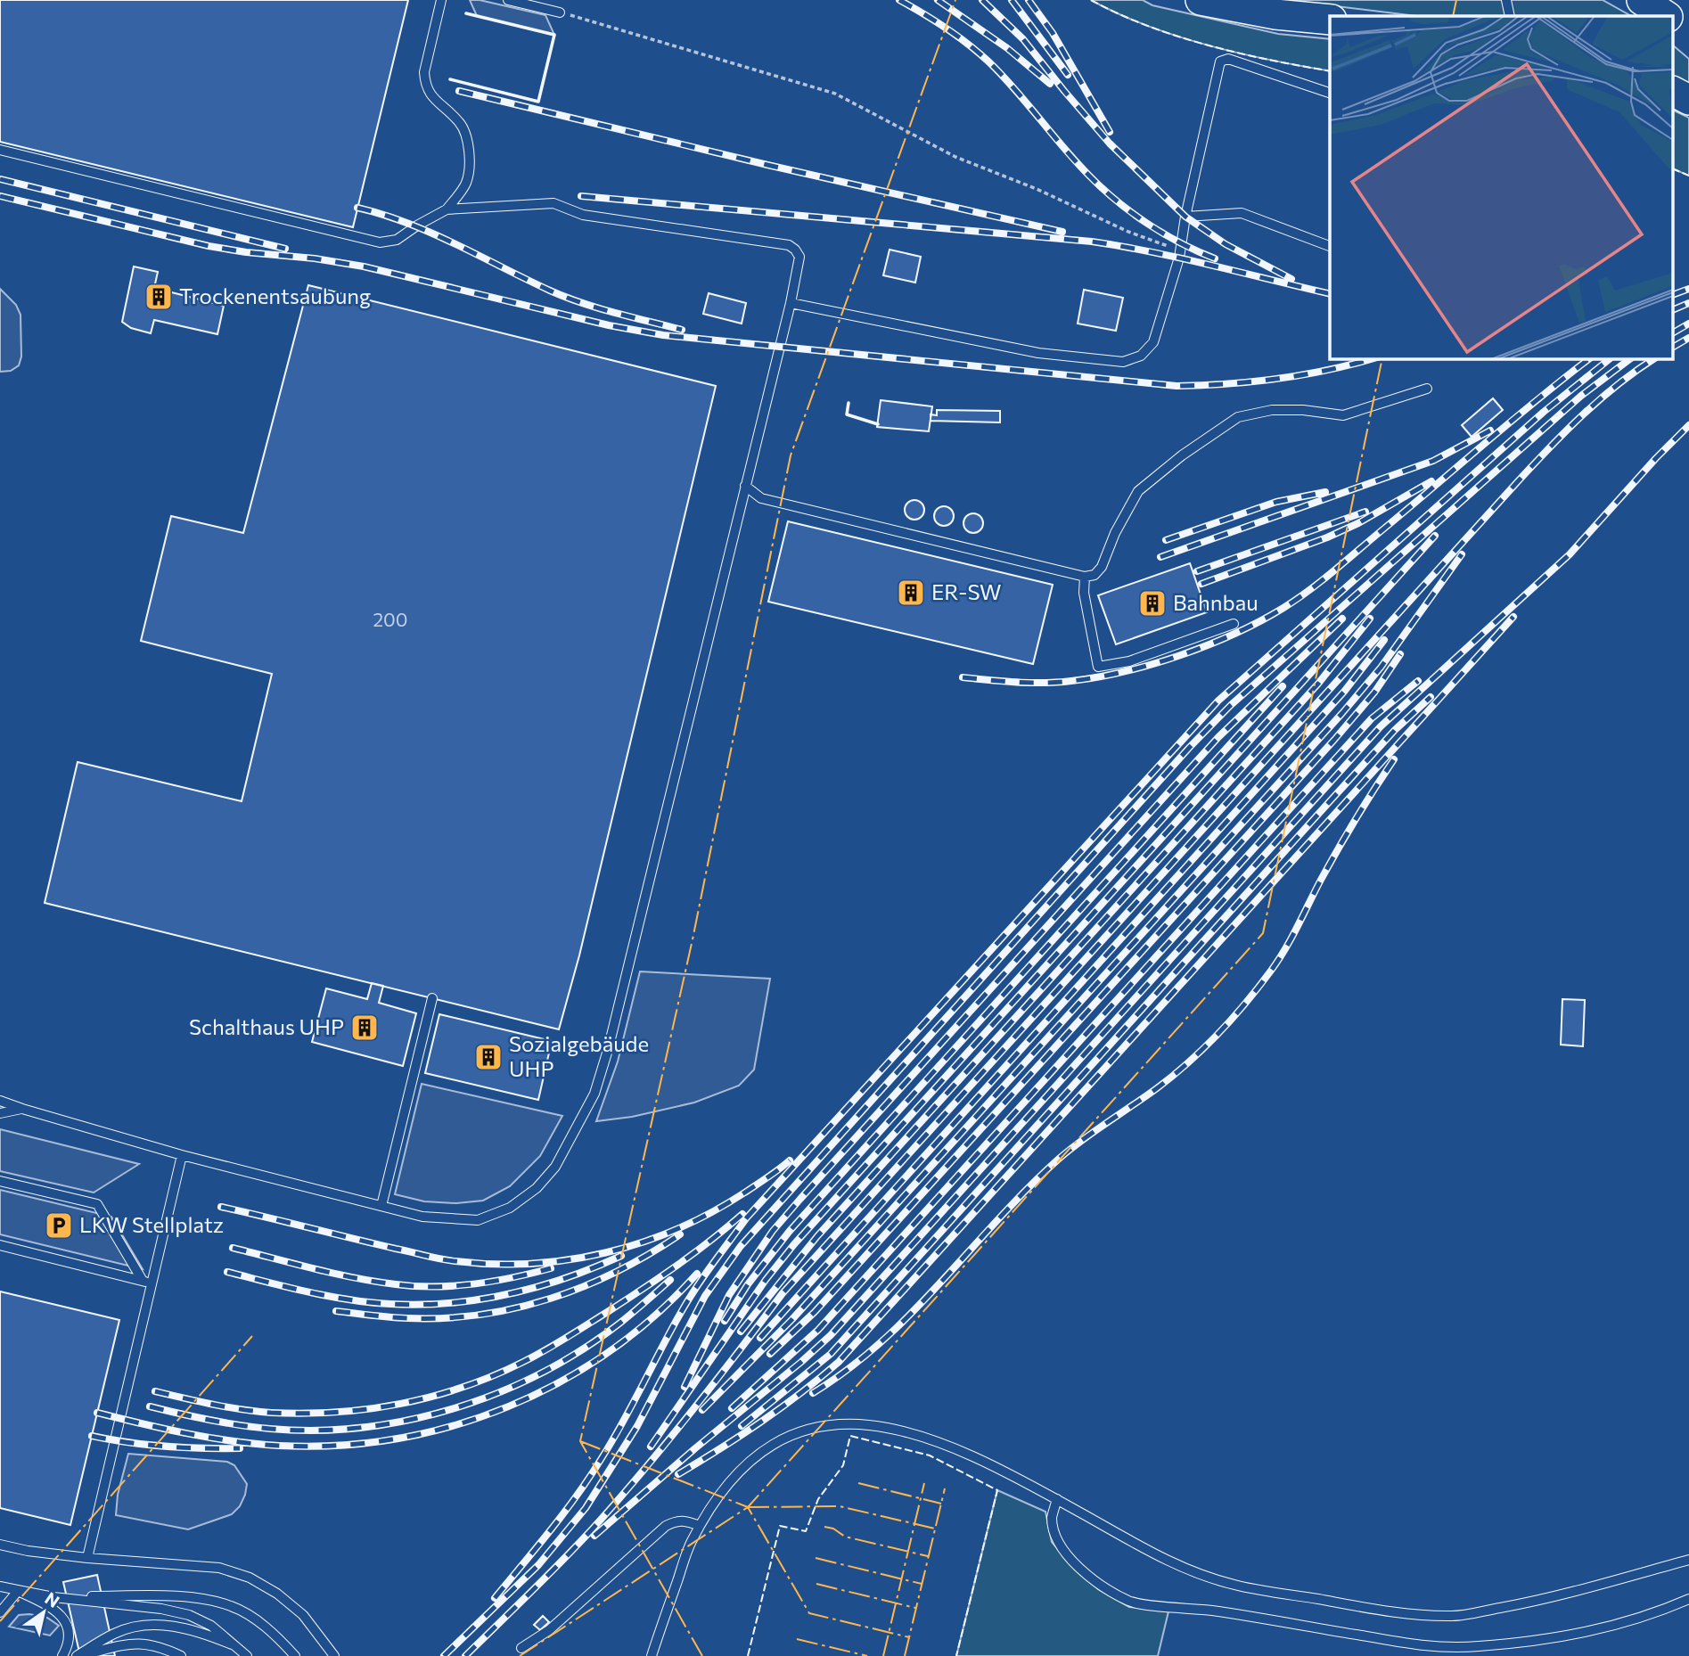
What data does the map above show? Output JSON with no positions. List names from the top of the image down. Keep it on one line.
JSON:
{"places":{"building":["Trockenentsaubung","ER-SW","Bahnbau","Schalthaus UHP","Sozialgebäude UHP"],"parking":["LKW Stellplatz"]},"house_numbers":["200"],"north":"top right"}
